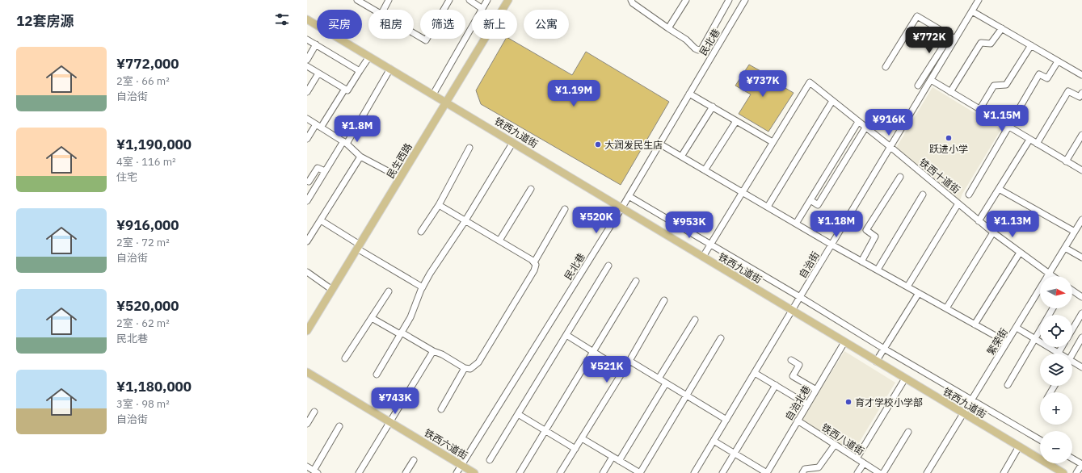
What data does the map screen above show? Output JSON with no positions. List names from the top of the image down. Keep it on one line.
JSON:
{"streets":{"main road":["铁西九道街","民生西路","铁西六道街"],"street":["民北巷","铁西十道街","自治街","繁荣街","自治北巷","铁西八道街"]},"crossings":[["民北巷","铁西九道街"],["民北巷","铁西六道街"],["铁西九道街","民生西路"],["铁西九道街","自治街"],["铁西九道街","繁荣街"],["铁西九道街","自治北巷"],["铁西十道街","自治街"],["铁西十道街","繁荣街"],["自治北巷","铁西八道街"]],"places":["跃进小学","大润发民生店","育才学校小学部"],"north":"right","page":{"heading":"12套房源","chip":["买房","租房","筛选","新上","公寓"],"price":["¥772K","¥737K","¥1.19M","¥1.15M","¥916K","¥1.8M","¥520K","¥1.18M","¥1.13M","¥953K","¥521K","¥743K"],"list":[{"name":"¥772,000","note":"2室 · 66 m² · 自治街"},{"name":"¥1,190,000","note":"4室 · 116 m² · 住宅"},{"name":"¥916,000","note":"2室 · 72 m² · 自治街"},{"name":"¥520,000","note":"2室 · 62 m² · 民北巷"},{"name":"¥1,180,000","note":"3室 · 98 m² · 自治街"}],"map_buttons":["+","−"]}}
